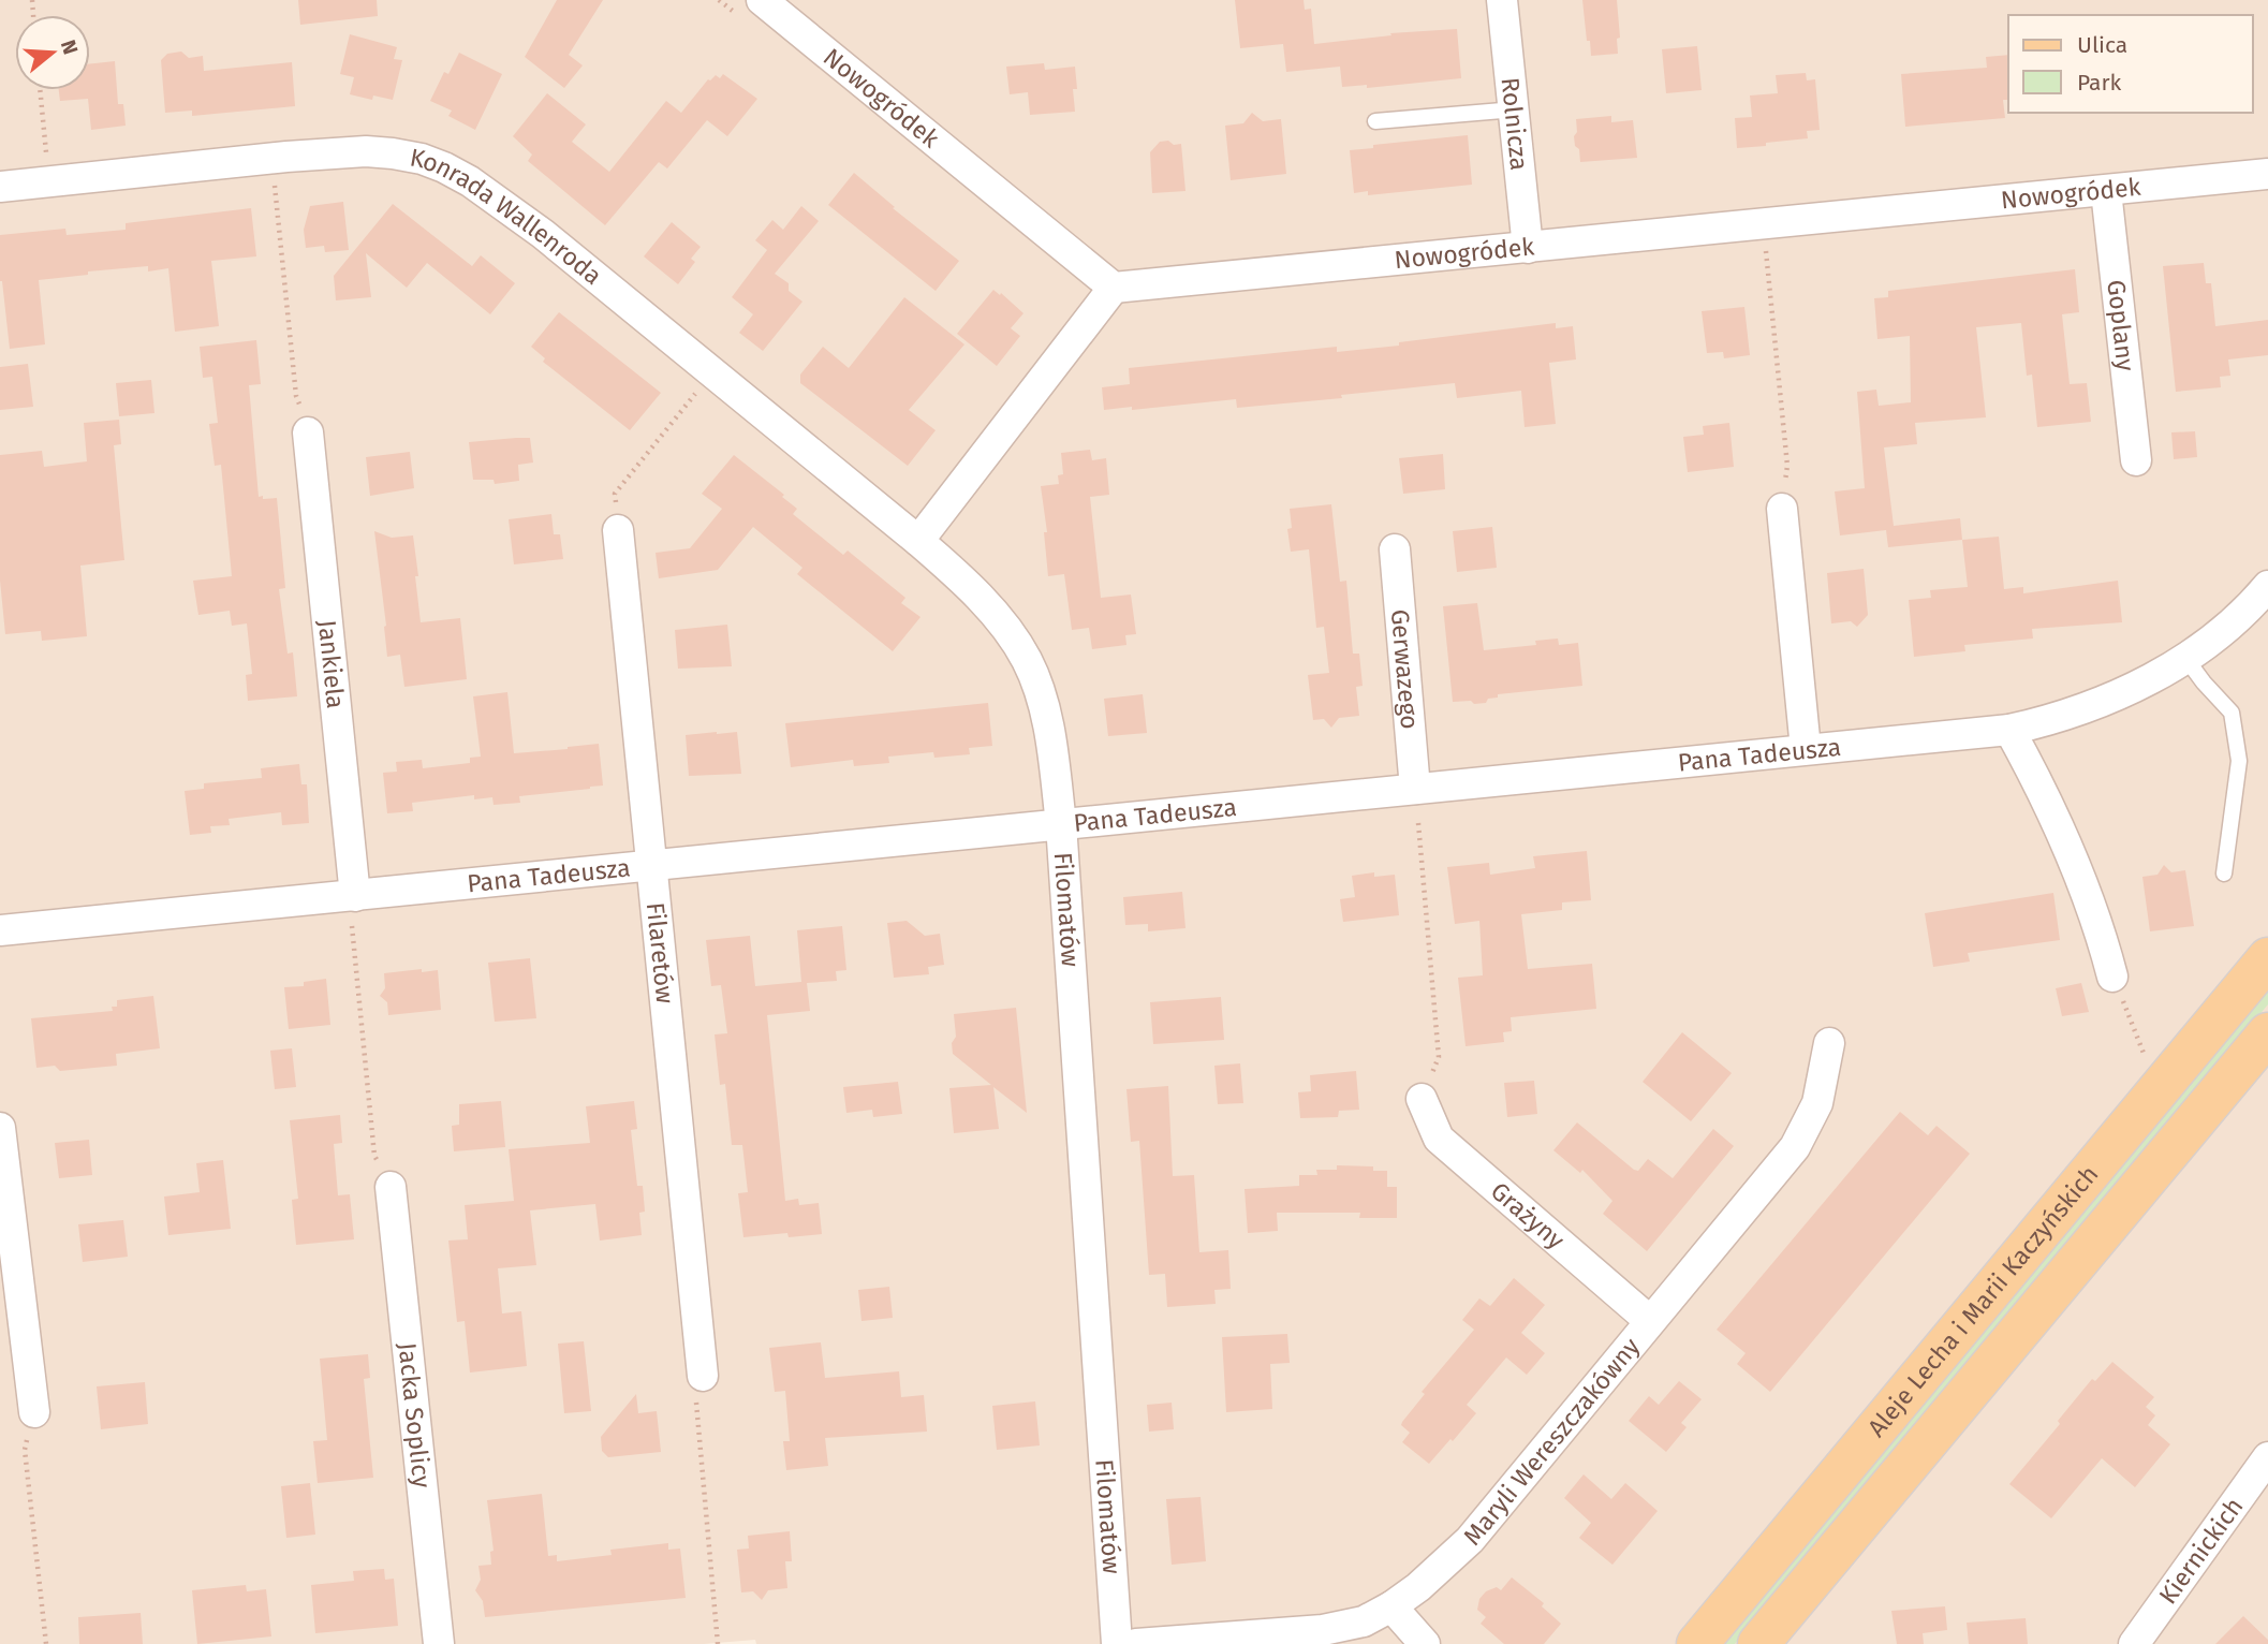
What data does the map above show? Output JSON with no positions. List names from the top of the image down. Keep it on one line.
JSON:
{"streets":{"main road":["Aleje Lecha i Marii Kaczyńskich"],"street":["Nowogródek","Rolnicza","Konrada Wallenroda","Goplany","Jankiela","Gerwazego","Pana Tadeusza","Filomatów","Filaretów","Grażyny","Jacka Soplicy","Maryli Wereszczakówny","Kiernickich"]},"crossings":[["Nowogródek","Rolnicza"],["Nowogródek","Goplany"],["Konrada Wallenroda","Filomatów"],["Jankiela","Pana Tadeusza"],["Gerwazego","Pana Tadeusza"],["Pana Tadeusza","Filomatów"],["Pana Tadeusza","Filaretów"],["Grażyny","Maryli Wereszczakówny"]],"legend":["Ulica","Park"],"north":"right"}
